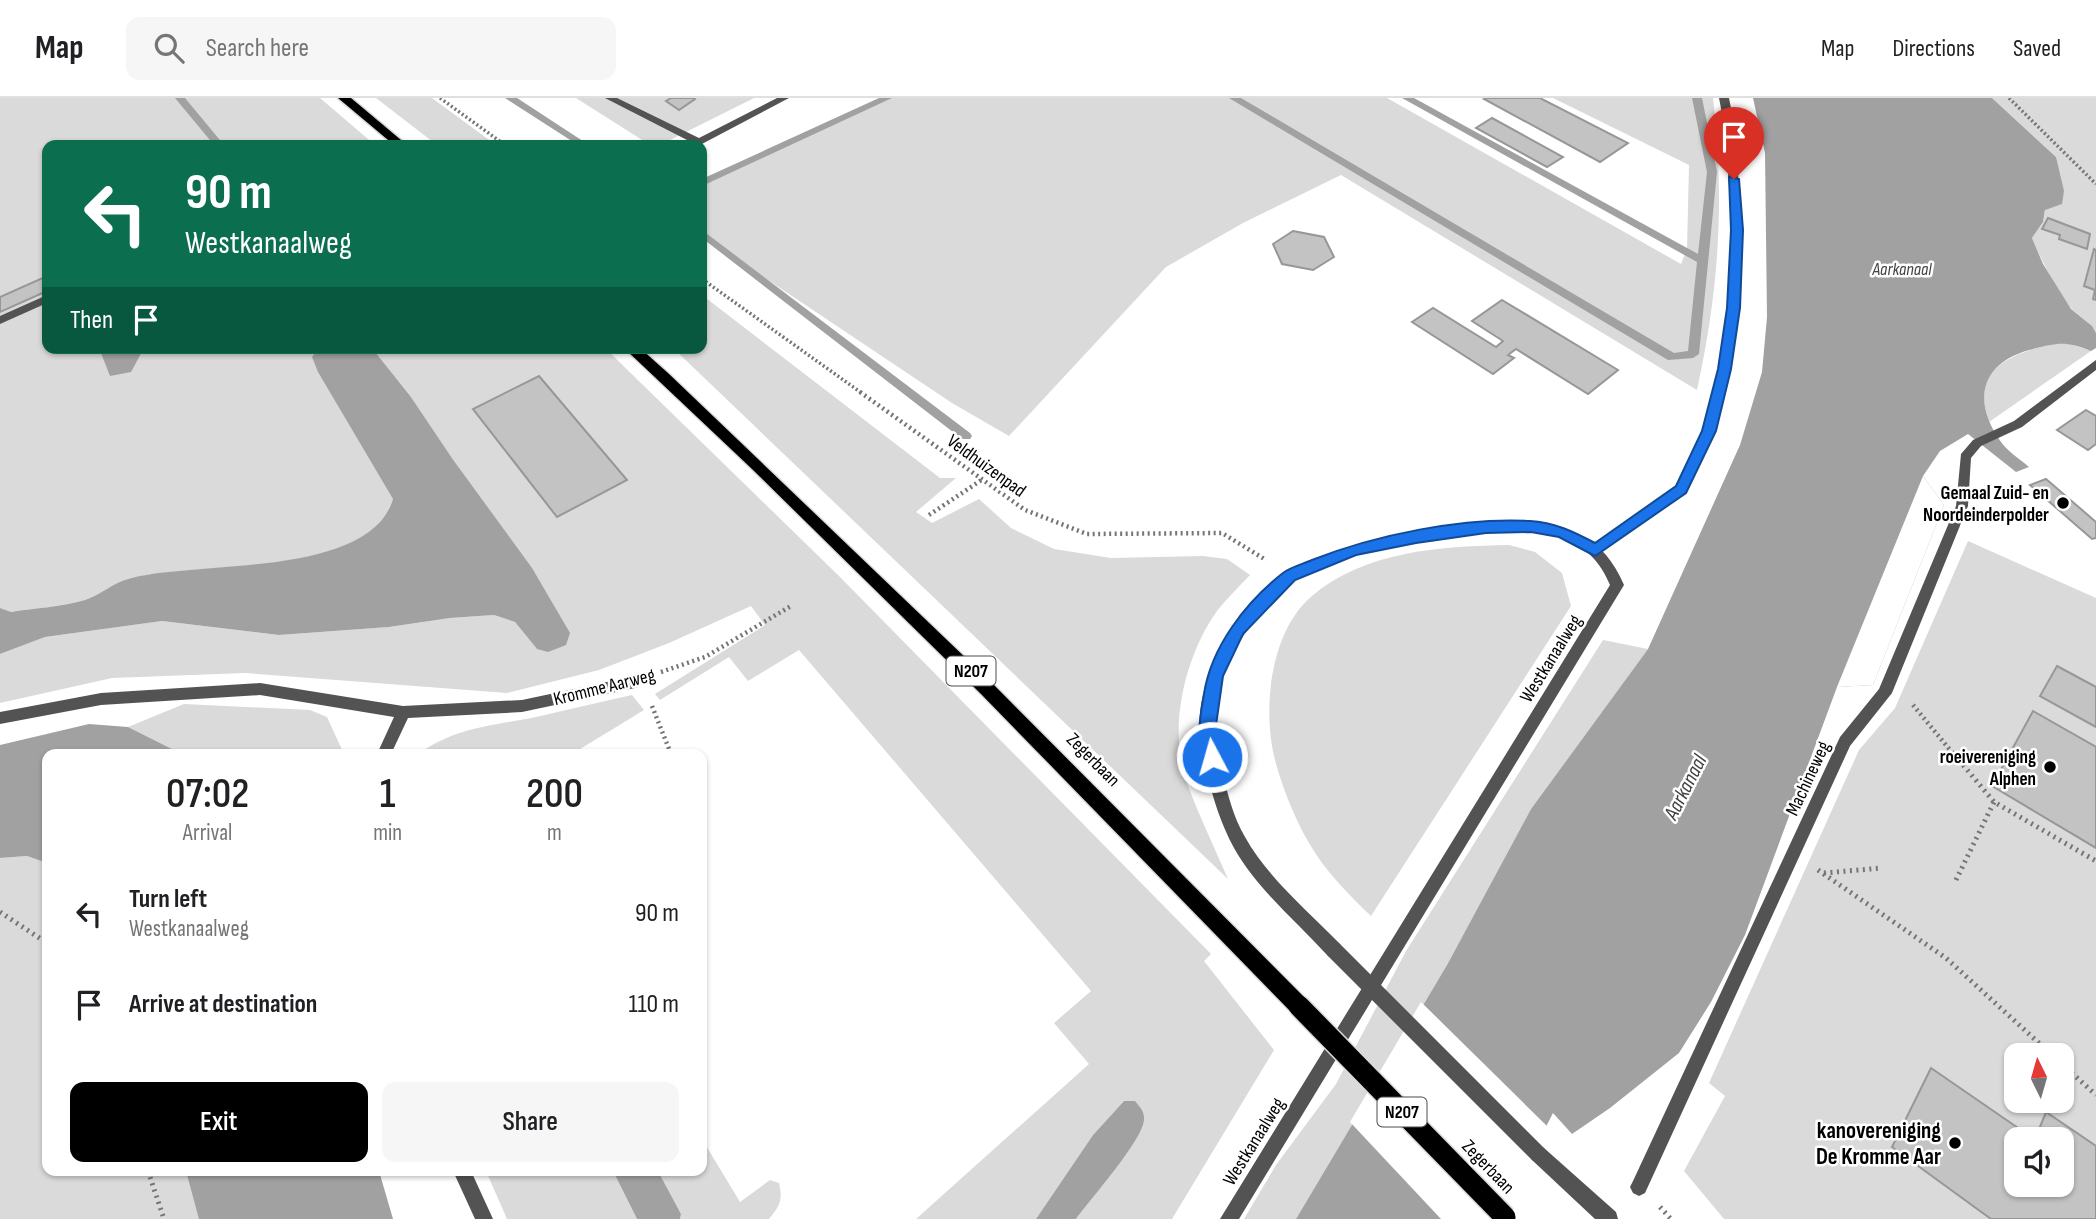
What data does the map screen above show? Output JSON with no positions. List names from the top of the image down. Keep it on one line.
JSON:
{"streets":{"main road":["N207","Zegerbaan"],"street":["Westkanaalweg","Kromme Aarweg","Machineweg"],"path":["Veldhuizenpad"]},"water":["Aarkanaal"],"places":["Gemaal Zuid- en Noordeinderpolder","roeivereniging Alphen","kanovereniging De Kromme Aar"],"north":"top","page":{"header":"Map","search":"Search here","nav":["Map","Directions","Saved"],"turn":["90 m","Westkanaalweg"],"then":"Then","eta":["07:02","Arrival","1","min","200","m"],"list":[{"name":"Turn left","note":"Westkanaalweg","value":"90 m"},{"name":"Arrive at destination","value":"110 m"}],"buttons":["Exit","Share"]}}
